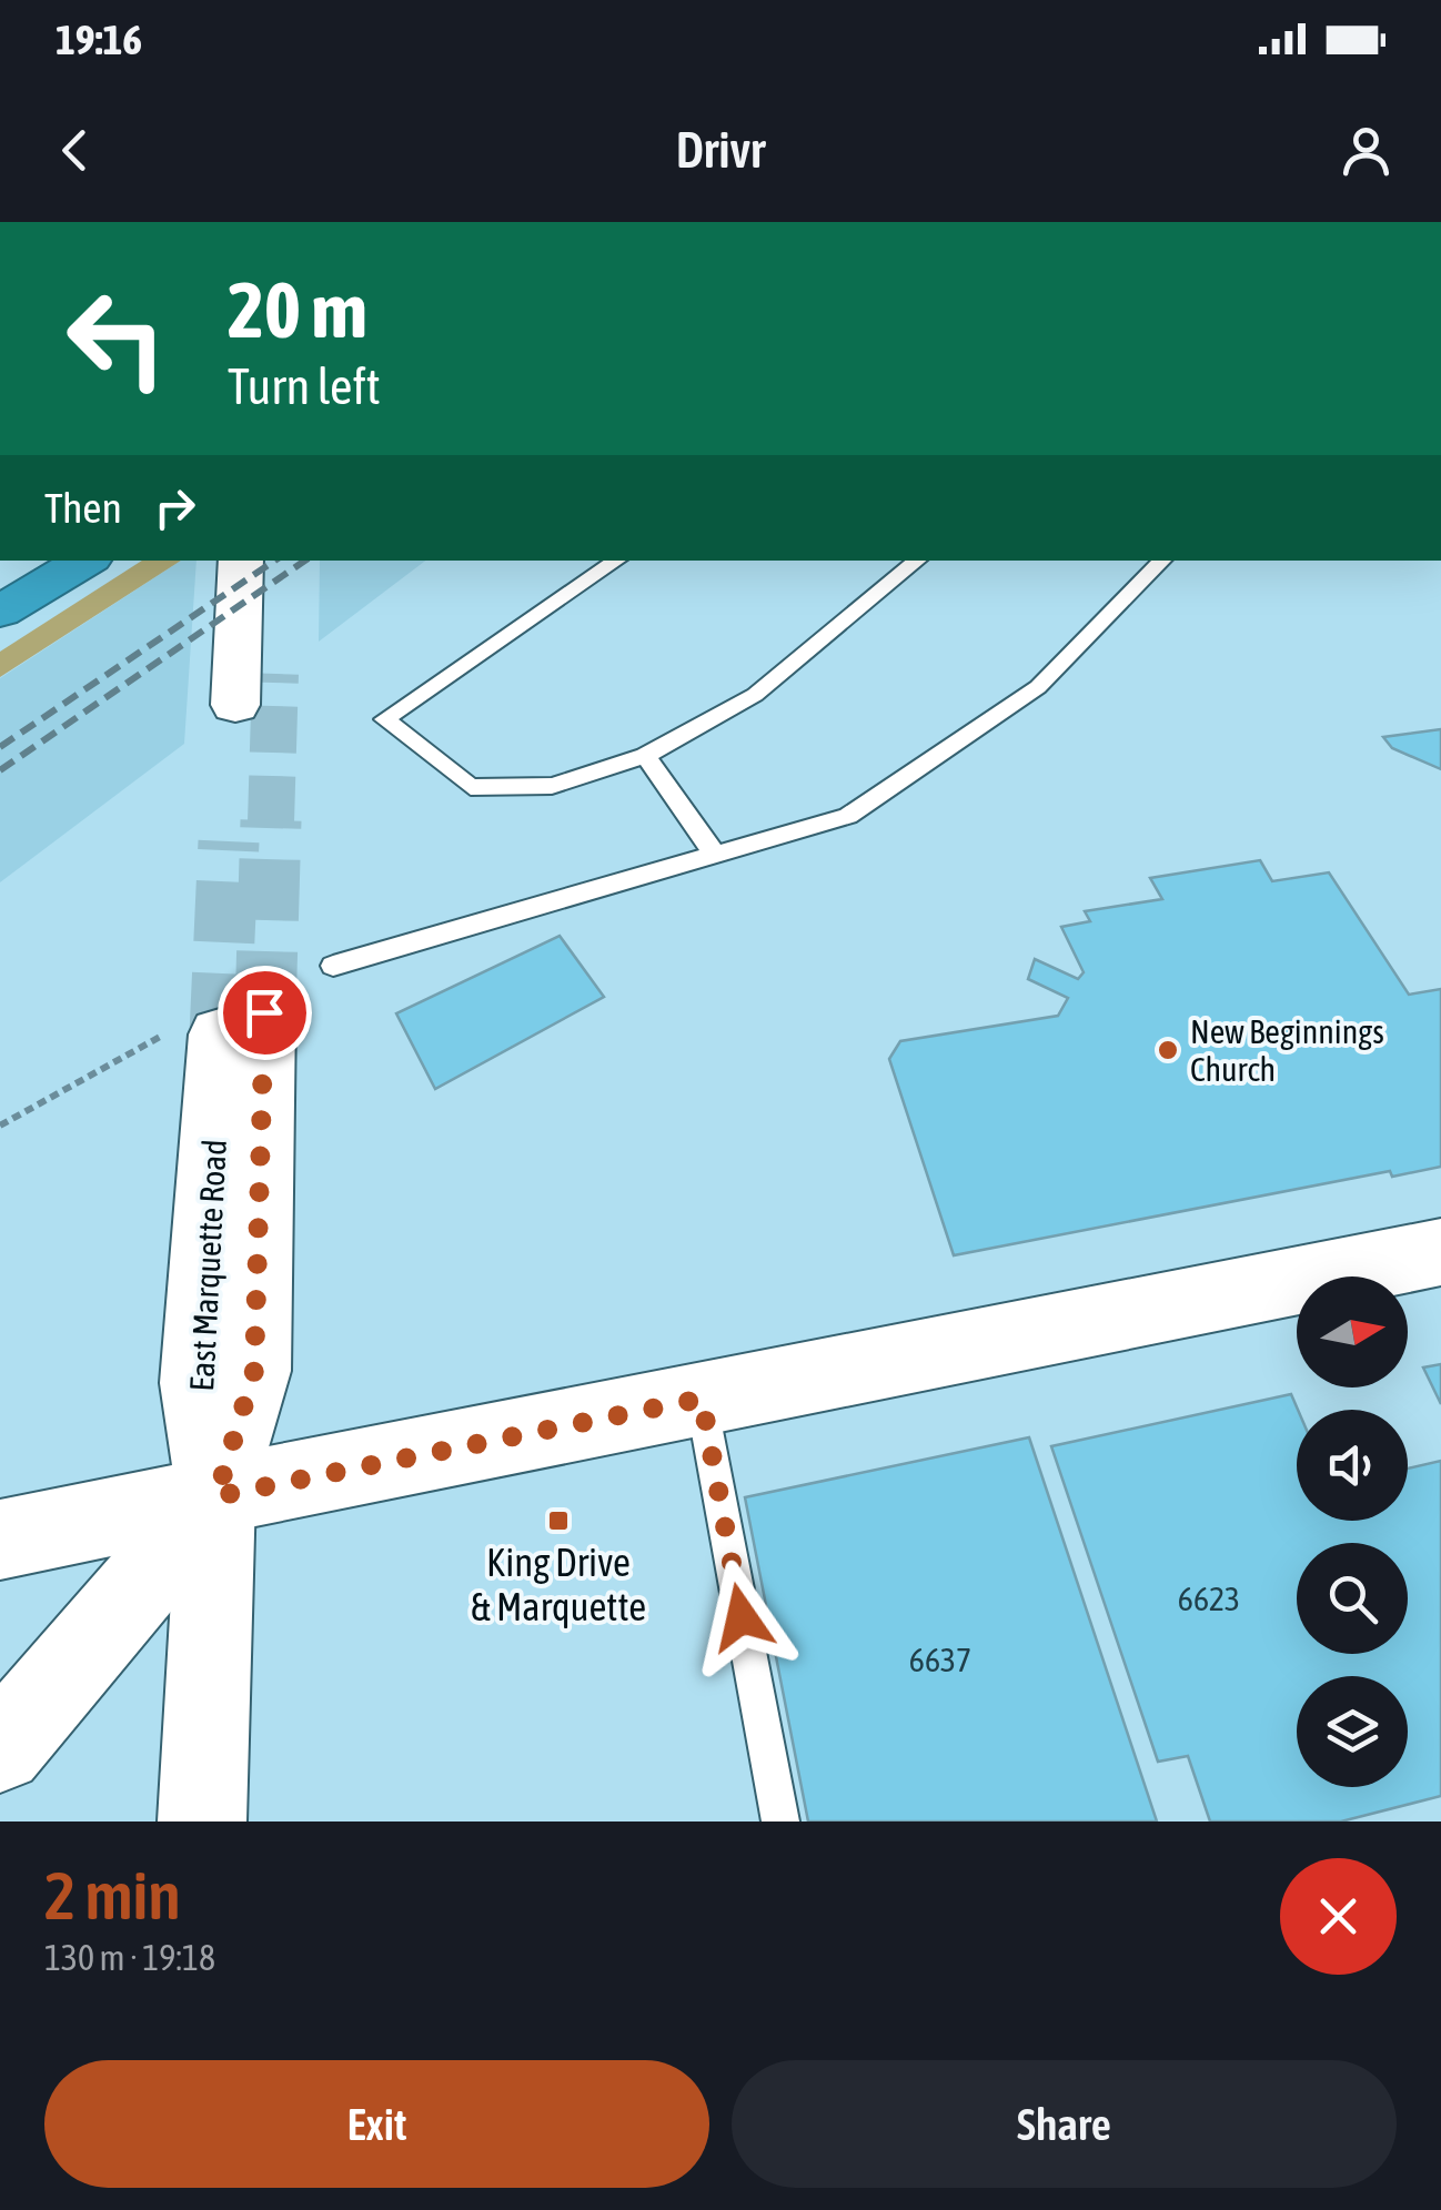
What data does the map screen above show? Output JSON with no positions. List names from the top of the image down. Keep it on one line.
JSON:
{"streets":{"street":["East Marquette Road"]},"places":{"other":["New Beginnings Church"],"transit":["King Drive & Marquette"]},"house_numbers":["6623","6637"],"north":"right","page":{"status":"19:16","header":"Drivr","turn":["20 m","Turn left"],"then":"Then","heading":["2 min","130 m · 19:18"],"buttons":["Exit","Share"]}}
